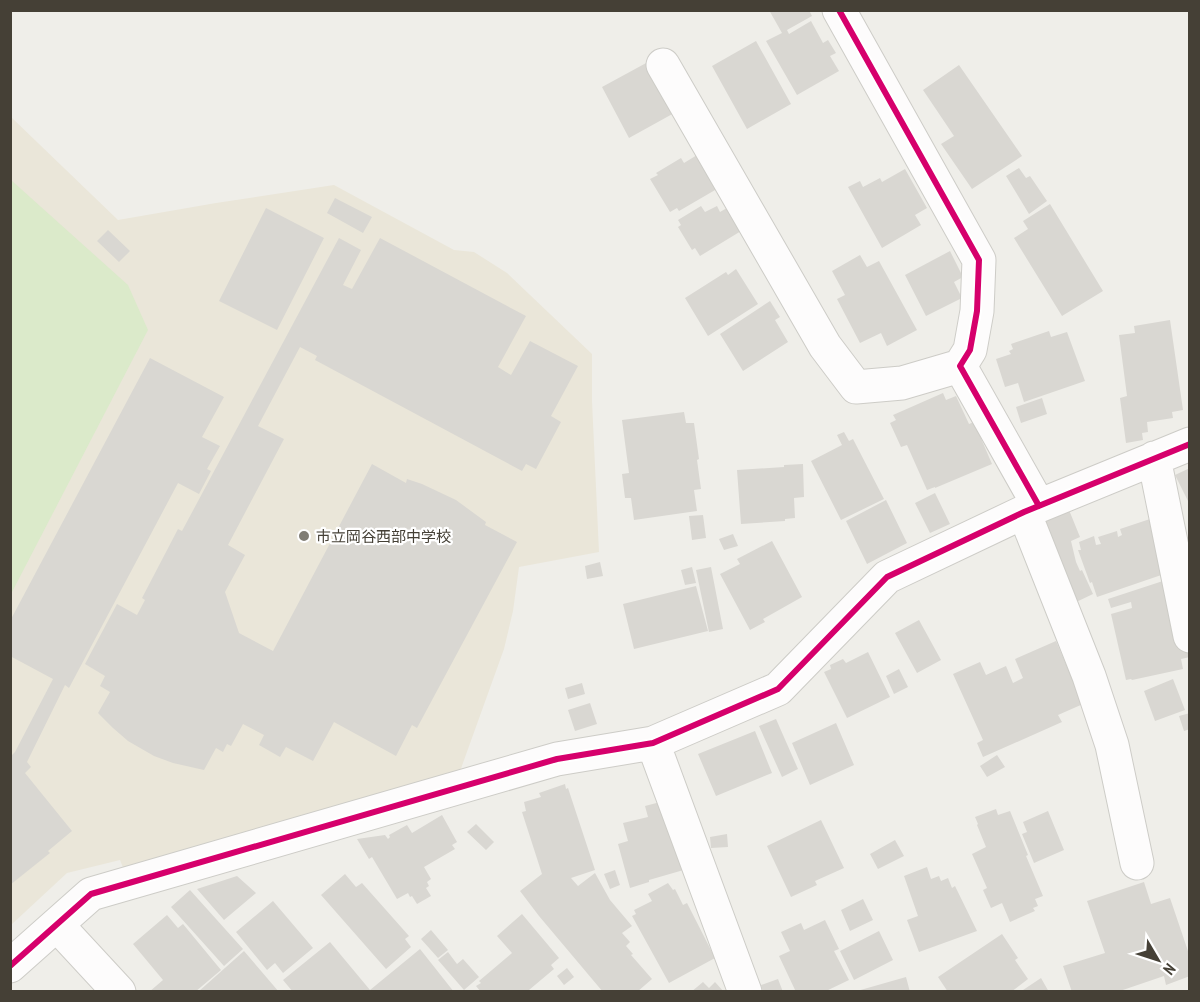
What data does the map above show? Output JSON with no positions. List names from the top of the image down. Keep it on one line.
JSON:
{"places":["市立岡谷西部中学校"],"north":"bottom right"}
